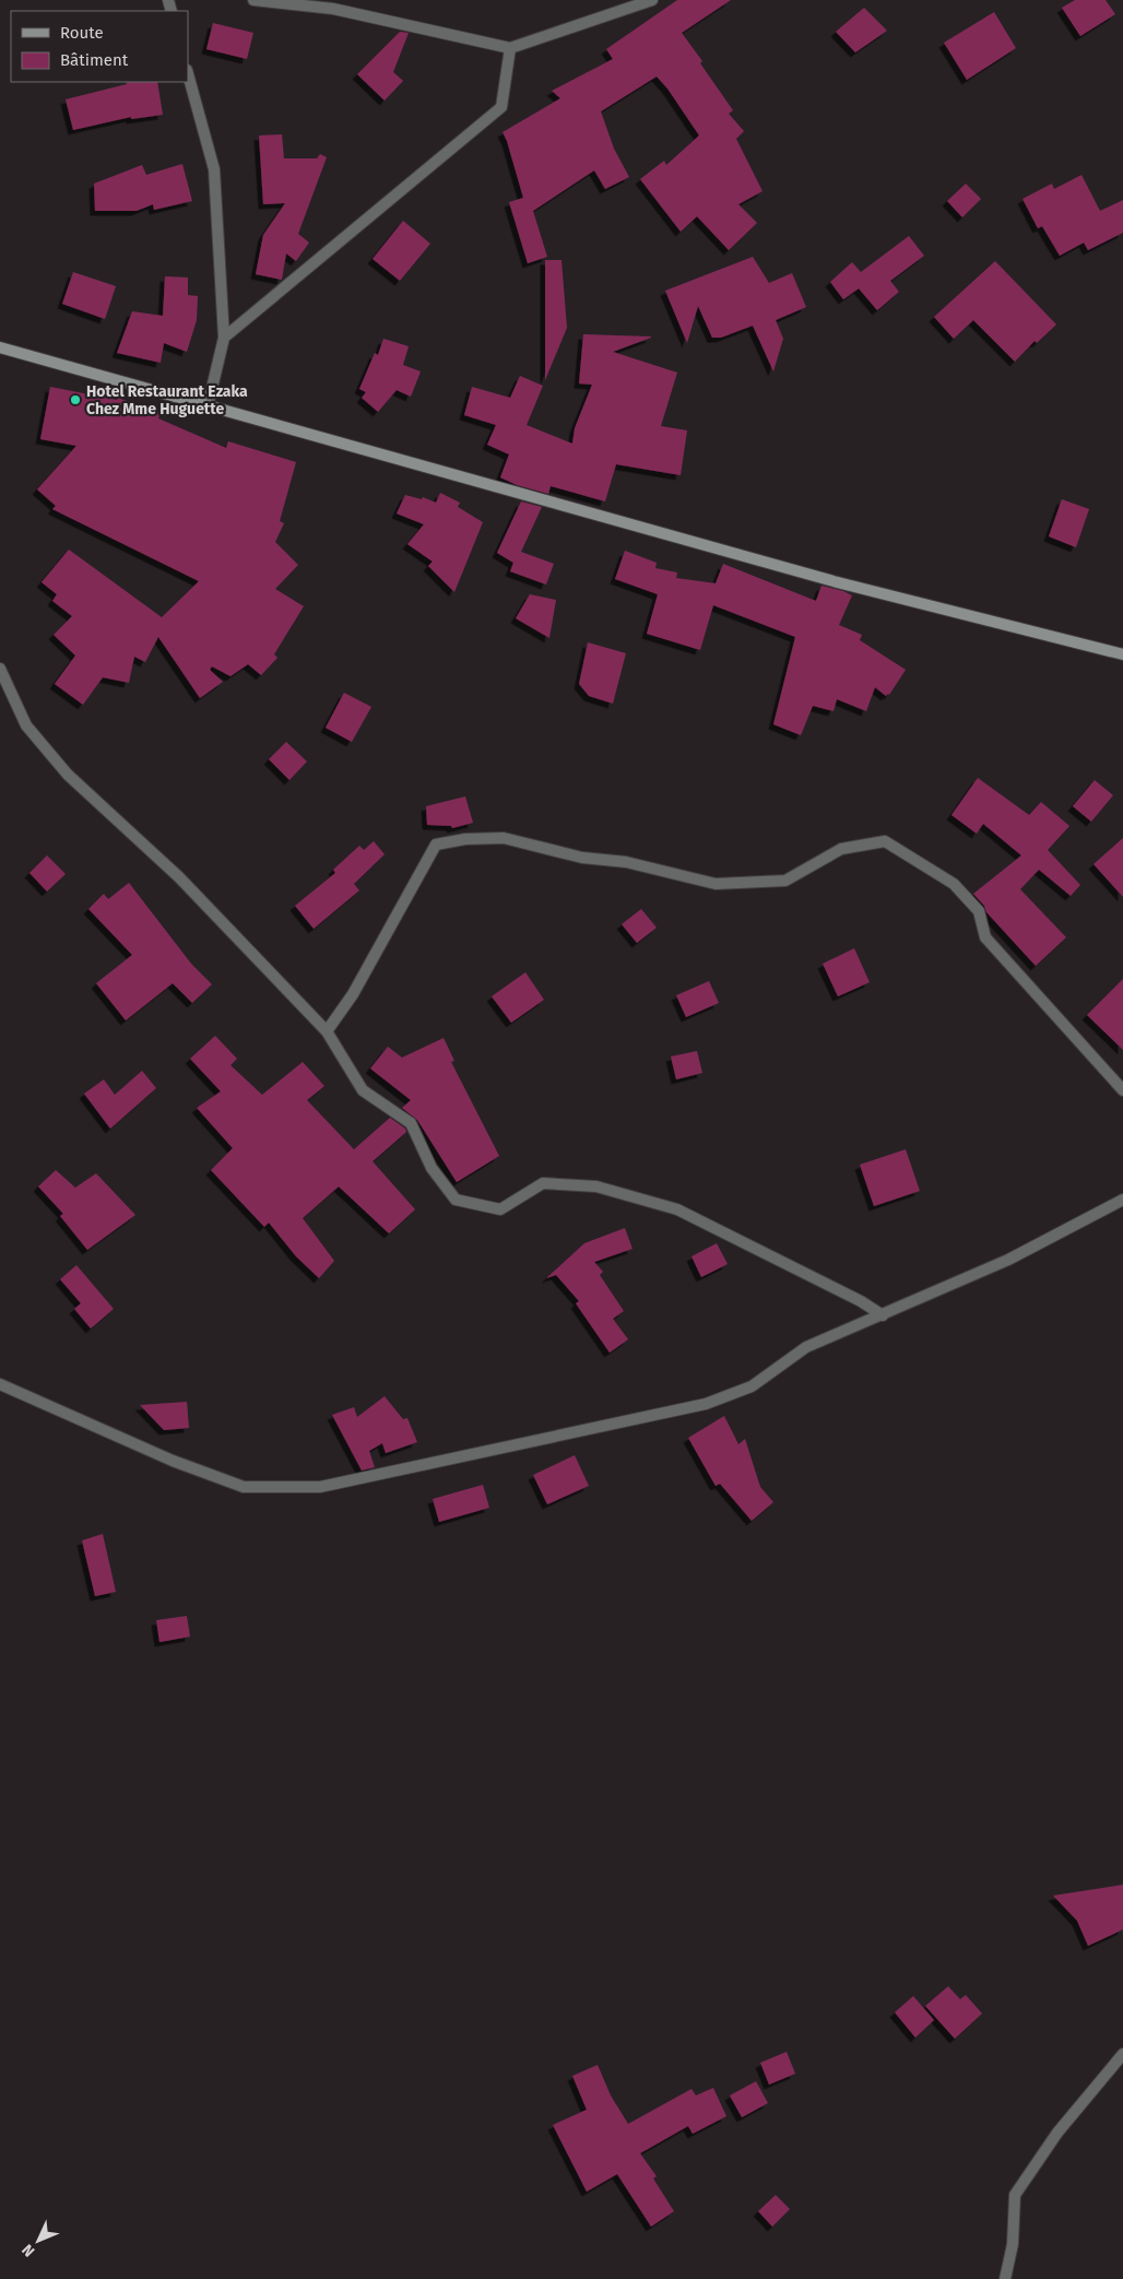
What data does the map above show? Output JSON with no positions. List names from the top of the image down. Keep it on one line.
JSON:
{"places":["Hotel Restaurant Ezaka Chez Mme Huguette"],"legend":["Route","Bâtiment"],"north":"bottom left"}
